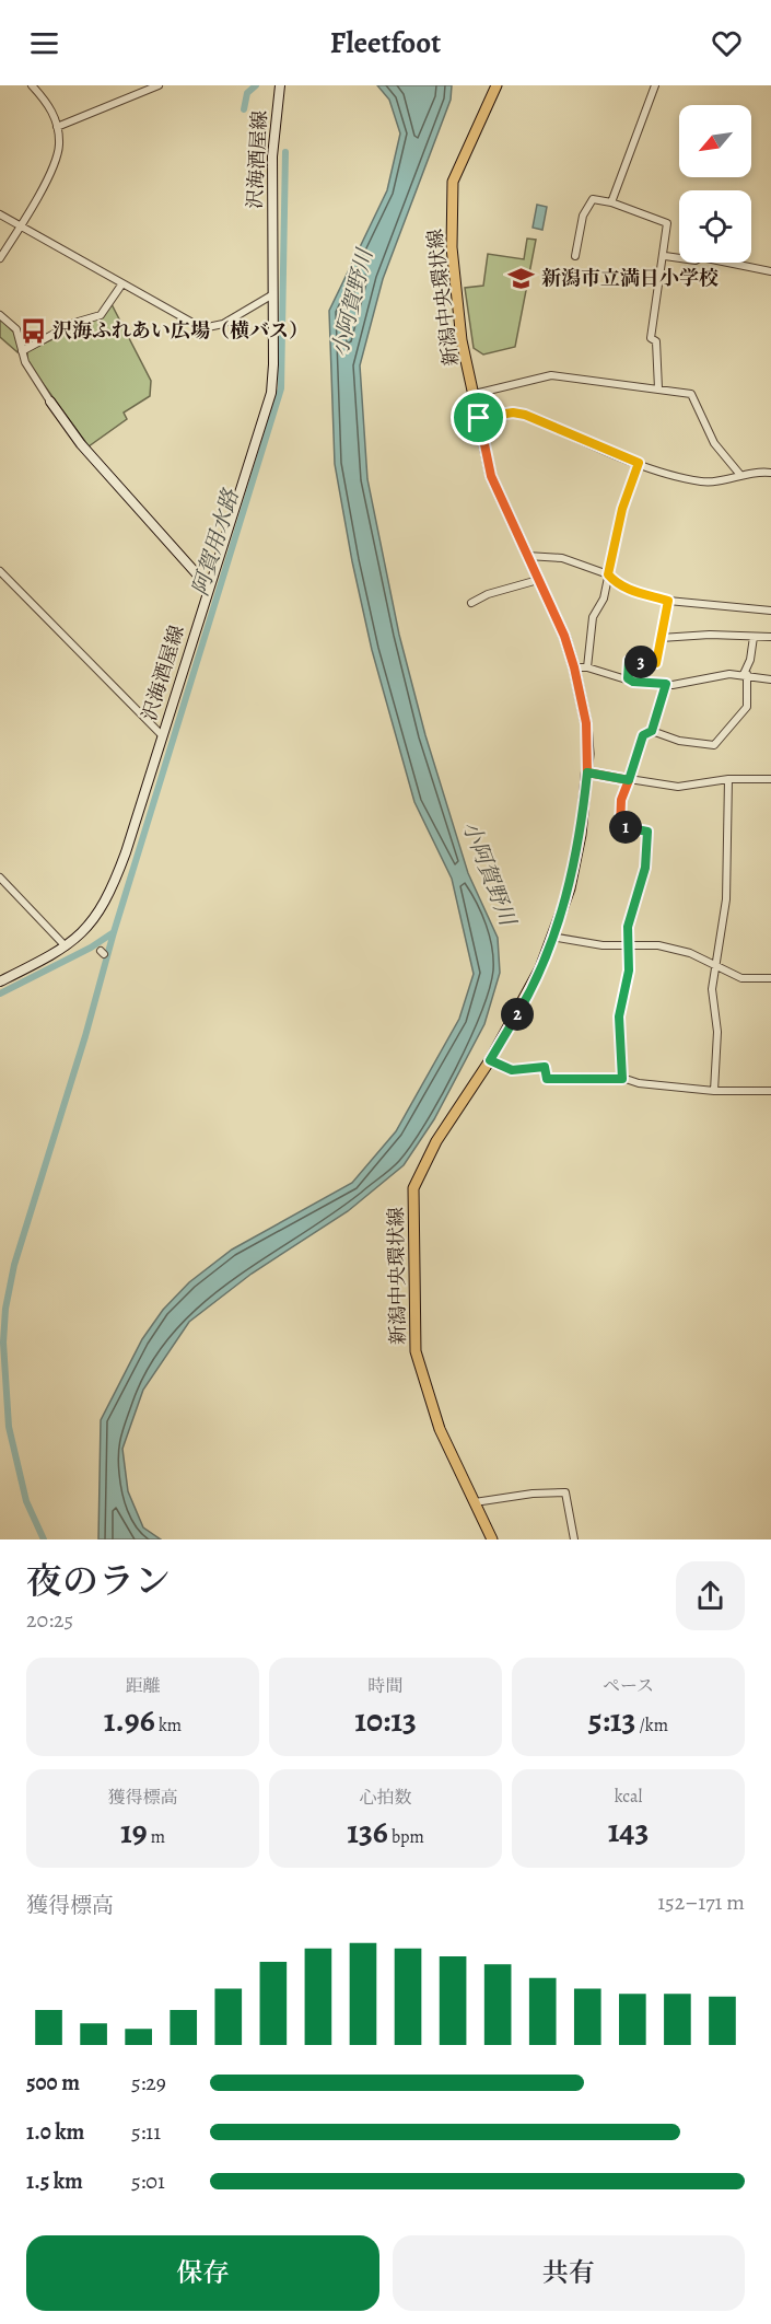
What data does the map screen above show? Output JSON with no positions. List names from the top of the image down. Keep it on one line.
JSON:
{"streets":{"main road":["沢海酒屋線","新潟中央環状線"]},"water":["小阿賀野川","阿賀用水路"],"places":{"school or university":["新潟市立満日小学校"],"bus stop":["沢海ふれあい広場（横バス）"]},"north":"bottom left","page":{"header":"Fleetfoot","pins":["3","1","2"],"heading":["夜のラン","20:25"],"stats":[["距離","1.96 km"],["時間","10:13"],["ペース","5:13 /km"],["獲得標高","19 m"],["心拍数","136 bpm"],["kcal","143"]],"chart":["獲得標高","152–171 m"],"list":[{"name":"500 m","note":"5:29"},{"name":"1.0 km","note":"5:11"},{"name":"1.5 km","note":"5:01"}],"buttons":["保存","共有"]}}
